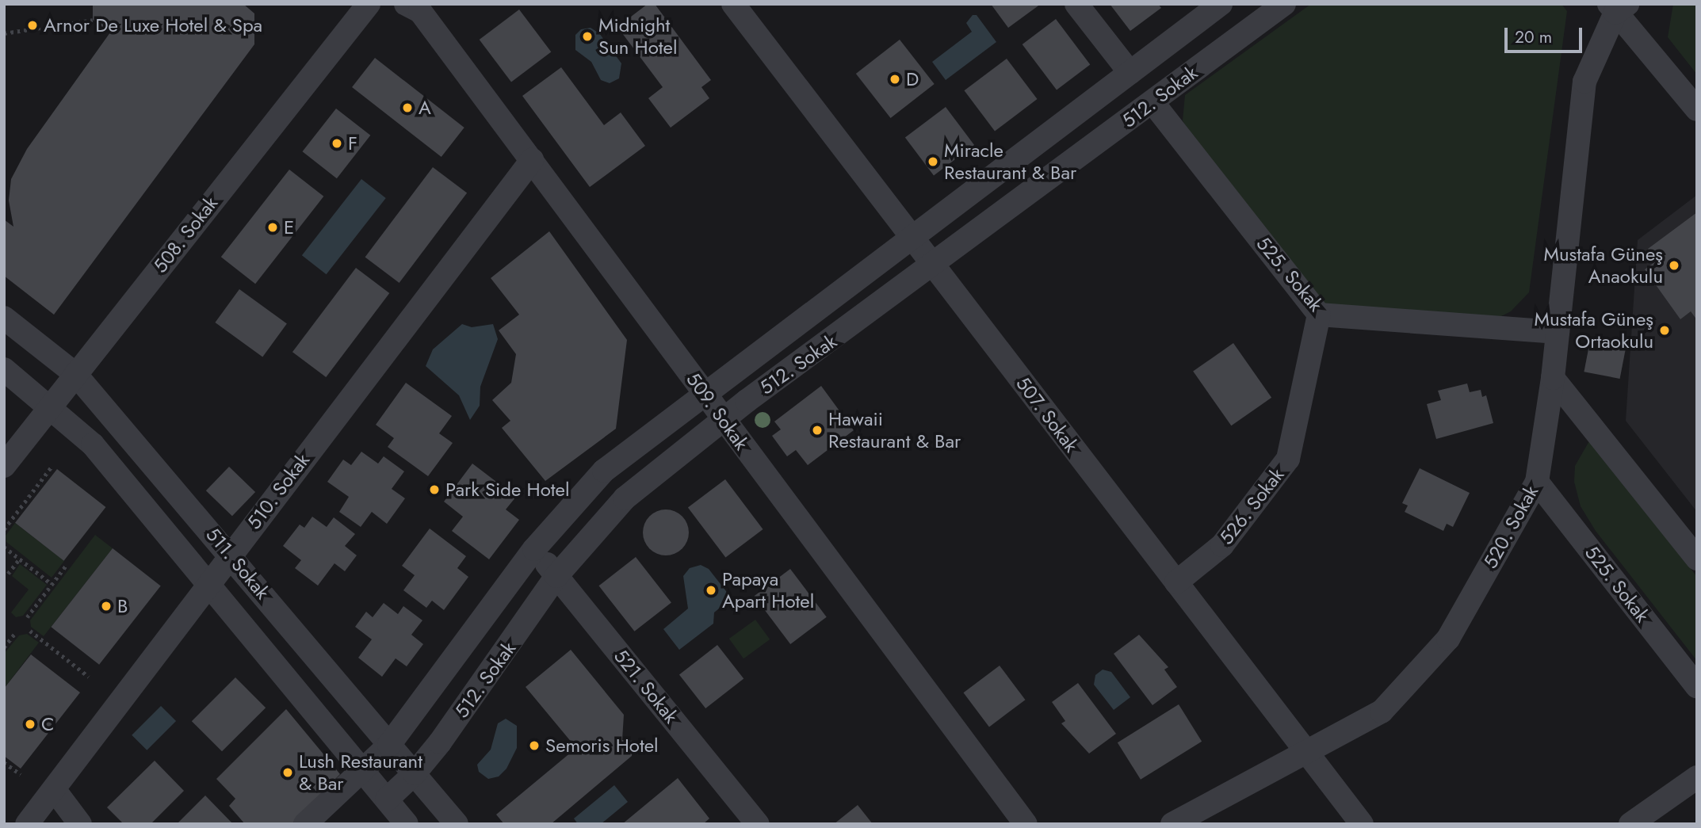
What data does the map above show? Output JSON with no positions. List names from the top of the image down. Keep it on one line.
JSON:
{"streets":{"street":["512. Sokak","508. Sokak","525. Sokak","509. Sokak","507. Sokak","510. Sokak","526. Sokak","520. Sokak","511. Sokak","521. Sokak"]},"crossings":[["512. Sokak","525. Sokak"],["512. Sokak","509. Sokak"],["512. Sokak","507. Sokak"],["512. Sokak","511. Sokak"],["512. Sokak","521. Sokak"],["508. Sokak","511. Sokak"],["525. Sokak","526. Sokak"],["525. Sokak","520. Sokak"],["509. Sokak","510. Sokak"],["507. Sokak","526. Sokak"],["507. Sokak","520. Sokak"],["510. Sokak","511. Sokak"]],"places":["Arnor De Luxe Hotel & Spa","Midnight Sun Hotel","D","A","F","Miracle Restaurant & Bar","E","Mustafa Güneş Anaokulu","Mustafa Güneş Ortaokulu","Hawaii Restaurant & Bar","Park Side Hotel","Papaya Apart Hotel","B","C","Semoris Hotel","Lush Restaurant & Bar"],"scale_bar":"20 m"}
